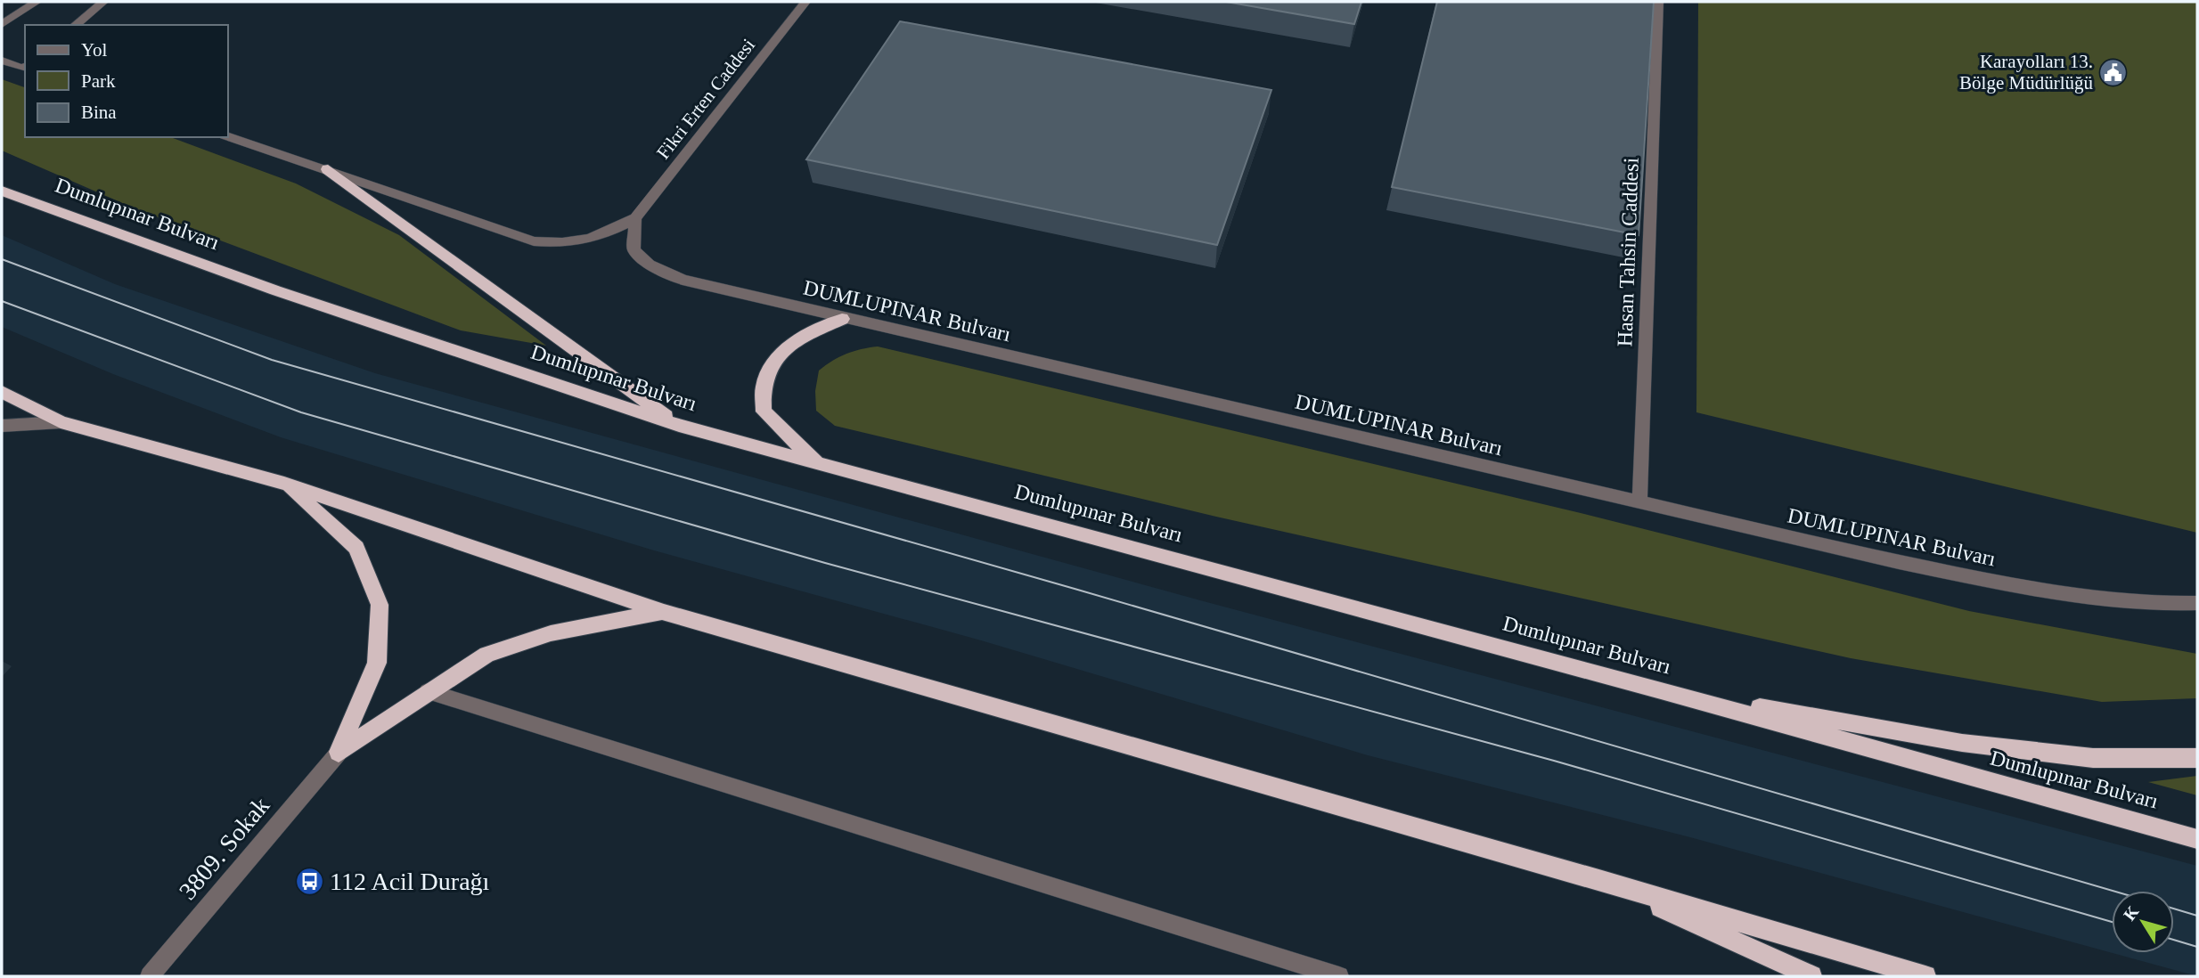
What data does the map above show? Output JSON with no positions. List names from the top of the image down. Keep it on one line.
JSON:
{"streets":{"highway":["Dumlupınar Bulvarı"],"street":["Fikri Erten Caddesi","Hasan Tahsin Caddesi","DUMLUPINAR Bulvarı","3809. Sokak"]},"crossings":[["Fikri Erten Caddesi","DUMLUPINAR Bulvarı"],["Hasan Tahsin Caddesi","DUMLUPINAR Bulvarı"]],"places":{"public building":["Karayolları 13. Bölge Müdürlüğü"],"bus stop":["112 Acil Durağı"]},"legend":["Yol","Park","Bina"],"north":"top left"}
